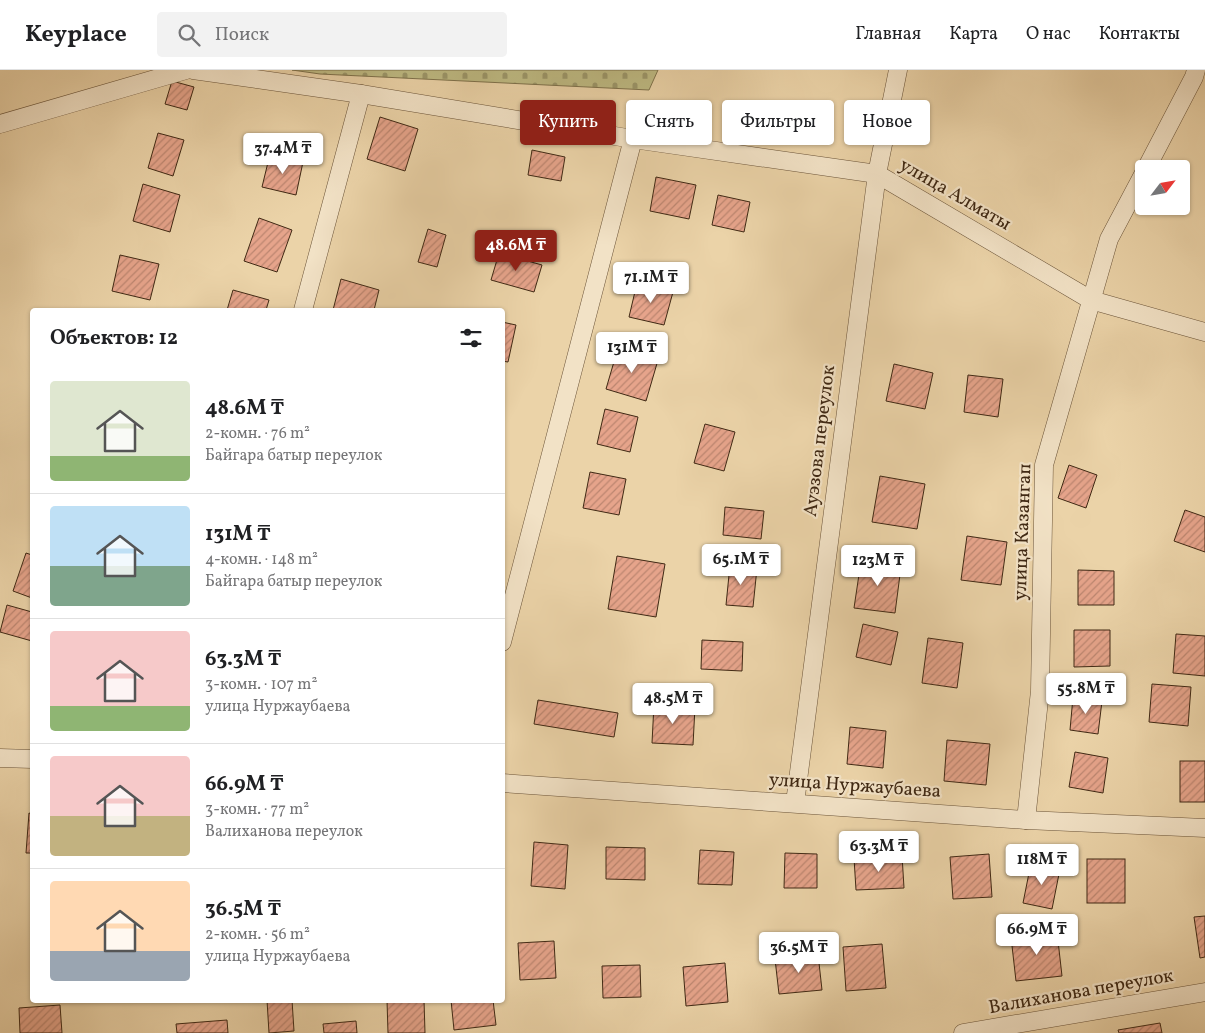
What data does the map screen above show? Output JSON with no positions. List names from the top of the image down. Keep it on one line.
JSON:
{"streets":{"street":["улица Алматы","Ауэзова переулок","улица Казангап","улица Нуржаубаева","Валиханова переулок"]},"crossings":[["улица Алматы","Ауэзова переулок"],["улица Алматы","улица Казангап"],["Ауэзова переулок","улица Нуржаубаева"],["улица Казангап","улица Нуржаубаева"]],"north":"top right","page":{"header":"Keyplace","search":"Поиск","nav":["Главная","Карта","О нас","Контакты"],"chip":["Купить","Снять","Фильтры","Новое"],"price":["37.4M ₸","48.6M ₸","71.1M ₸","131M ₸","65.1M ₸","123M ₸","55.8M ₸","48.5M ₸","63.3M ₸","118M ₸","66.9M ₸","36.5M ₸"],"heading":"Объектов: 12","list":[{"name":"48.6M ₸","note":"2-комн. · 76 m² · Байгара батыр переулок"},{"name":"131M ₸","note":"4-комн. · 148 m² · Байгара батыр переулок"},{"name":"63.3M ₸","note":"3-комн. · 107 m² · улица Нуржаубаева"},{"name":"66.9M ₸","note":"3-комн. · 77 m² · Валиханова переулок"},{"name":"36.5M ₸","note":"2-комн. · 56 m² · улица Нуржаубаева"}]}}
